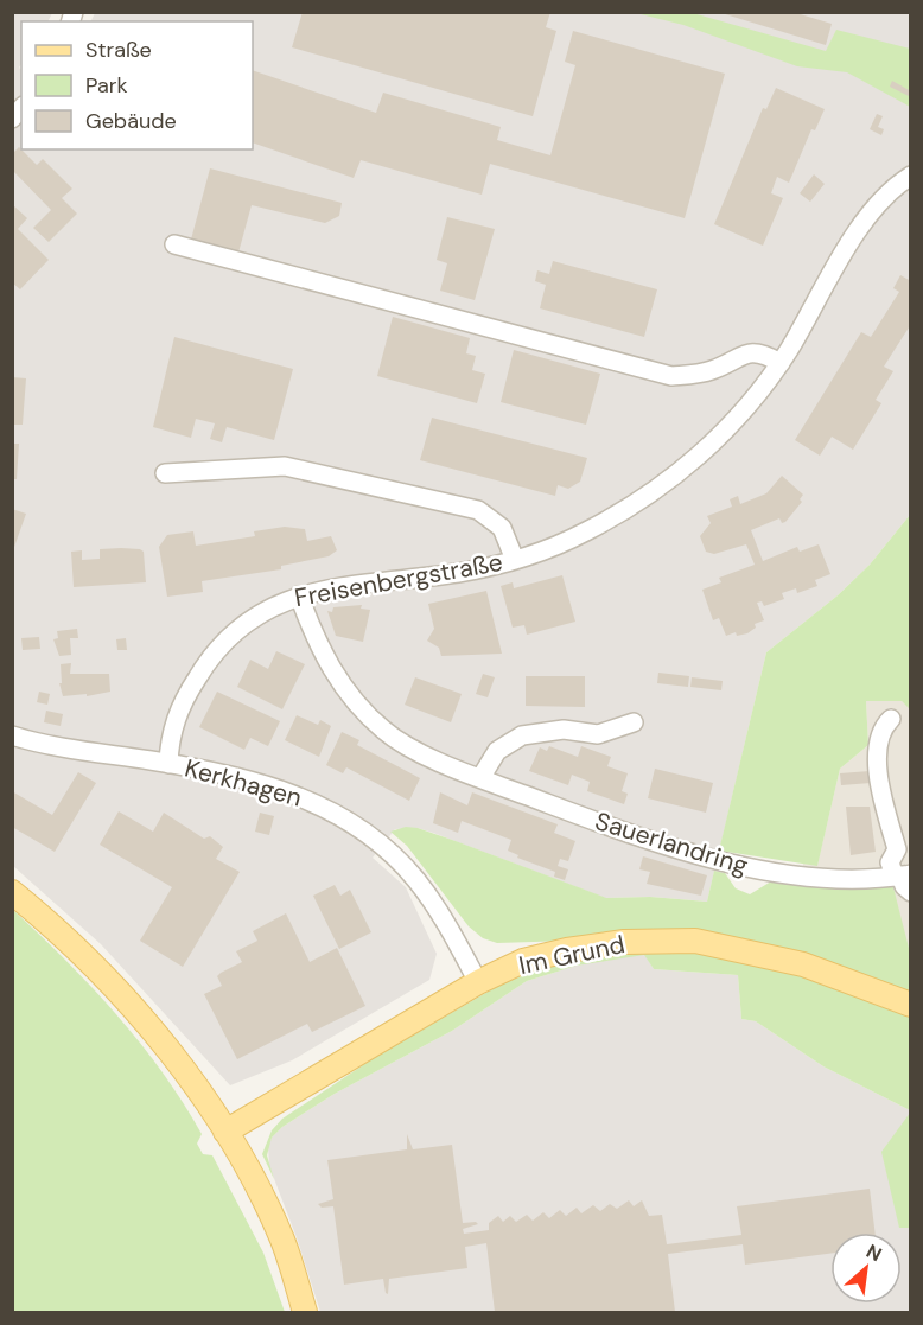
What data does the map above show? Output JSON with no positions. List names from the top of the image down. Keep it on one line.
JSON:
{"streets":{"main road":["Im Grund"],"street":["Freisenbergstraße","Kerkhagen","Sauerlandring"]},"crossings":[["Freisenbergstraße","Kerkhagen"],["Freisenbergstraße","Sauerlandring"],["Kerkhagen","Im Grund"]],"legend":["Straße","Park","Gebäude"],"north":"top right"}
